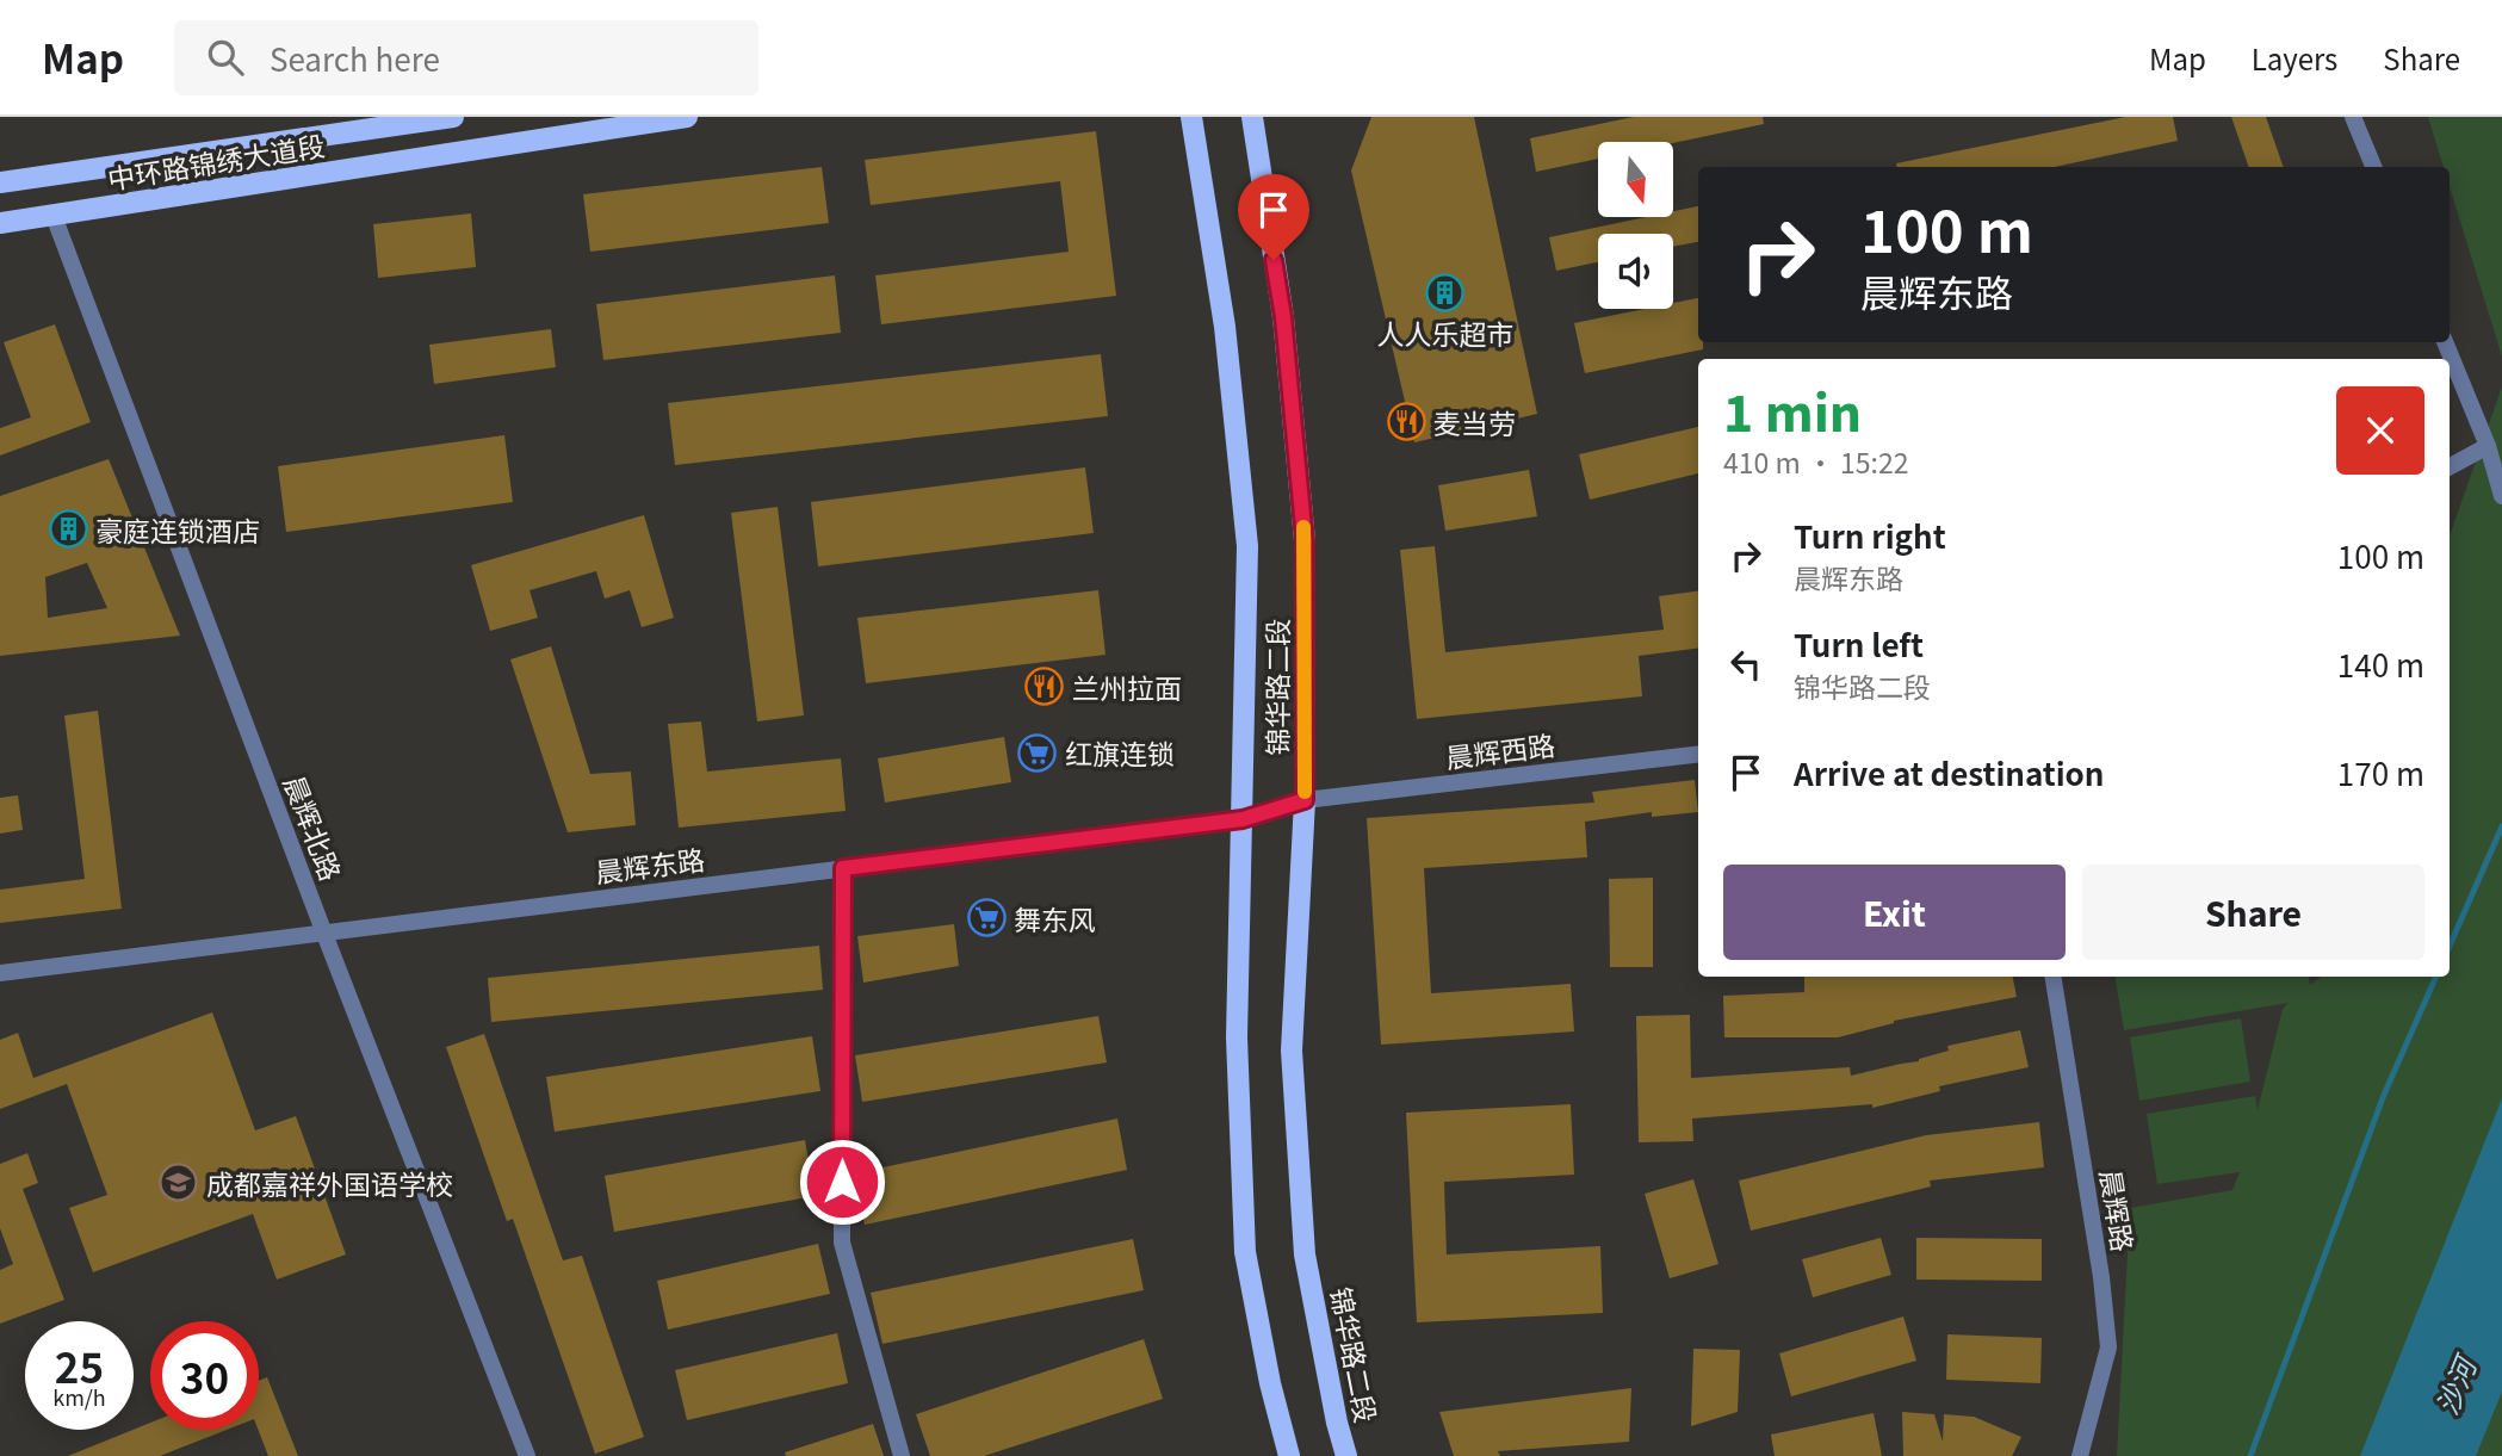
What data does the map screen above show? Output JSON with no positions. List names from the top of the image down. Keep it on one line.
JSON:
{"streets":{"main road":["中环路锦绣大道段","锦华路二段"],"street":["晨辉西路","晨辉北路","晨辉东路","晨辉路"]},"crossings":[["中环路锦绣大道段","晨辉北路"],["锦华路二段","晨辉西路"],["锦华路二段","晨辉东路"],["晨辉西路","晨辉东路"],["晨辉北路","晨辉东路"]],"water":["沙河"],"places":{"building":["人人乐超市","豪庭连锁酒店"],"restaurant":["麦当劳","兰州拉面"],"supermarket":["红旗连锁","舞东风"],"school or university":["成都嘉祥外国语学校"]},"north":"bottom","page":{"header":"Map","search":"Search here","nav":["Map","Layers","Share"],"turn":["100 m","晨辉东路"],"heading":["1 min","410 m · 15:22"],"list":[{"name":"Turn right","note":"晨辉东路","value":"100 m"},{"name":"Turn left","note":"锦华路二段","value":"140 m"},{"name":"Arrive at destination","value":"170 m"}],"buttons":["Exit","Share"],"speed":"25 km/h","limit":"30"}}
